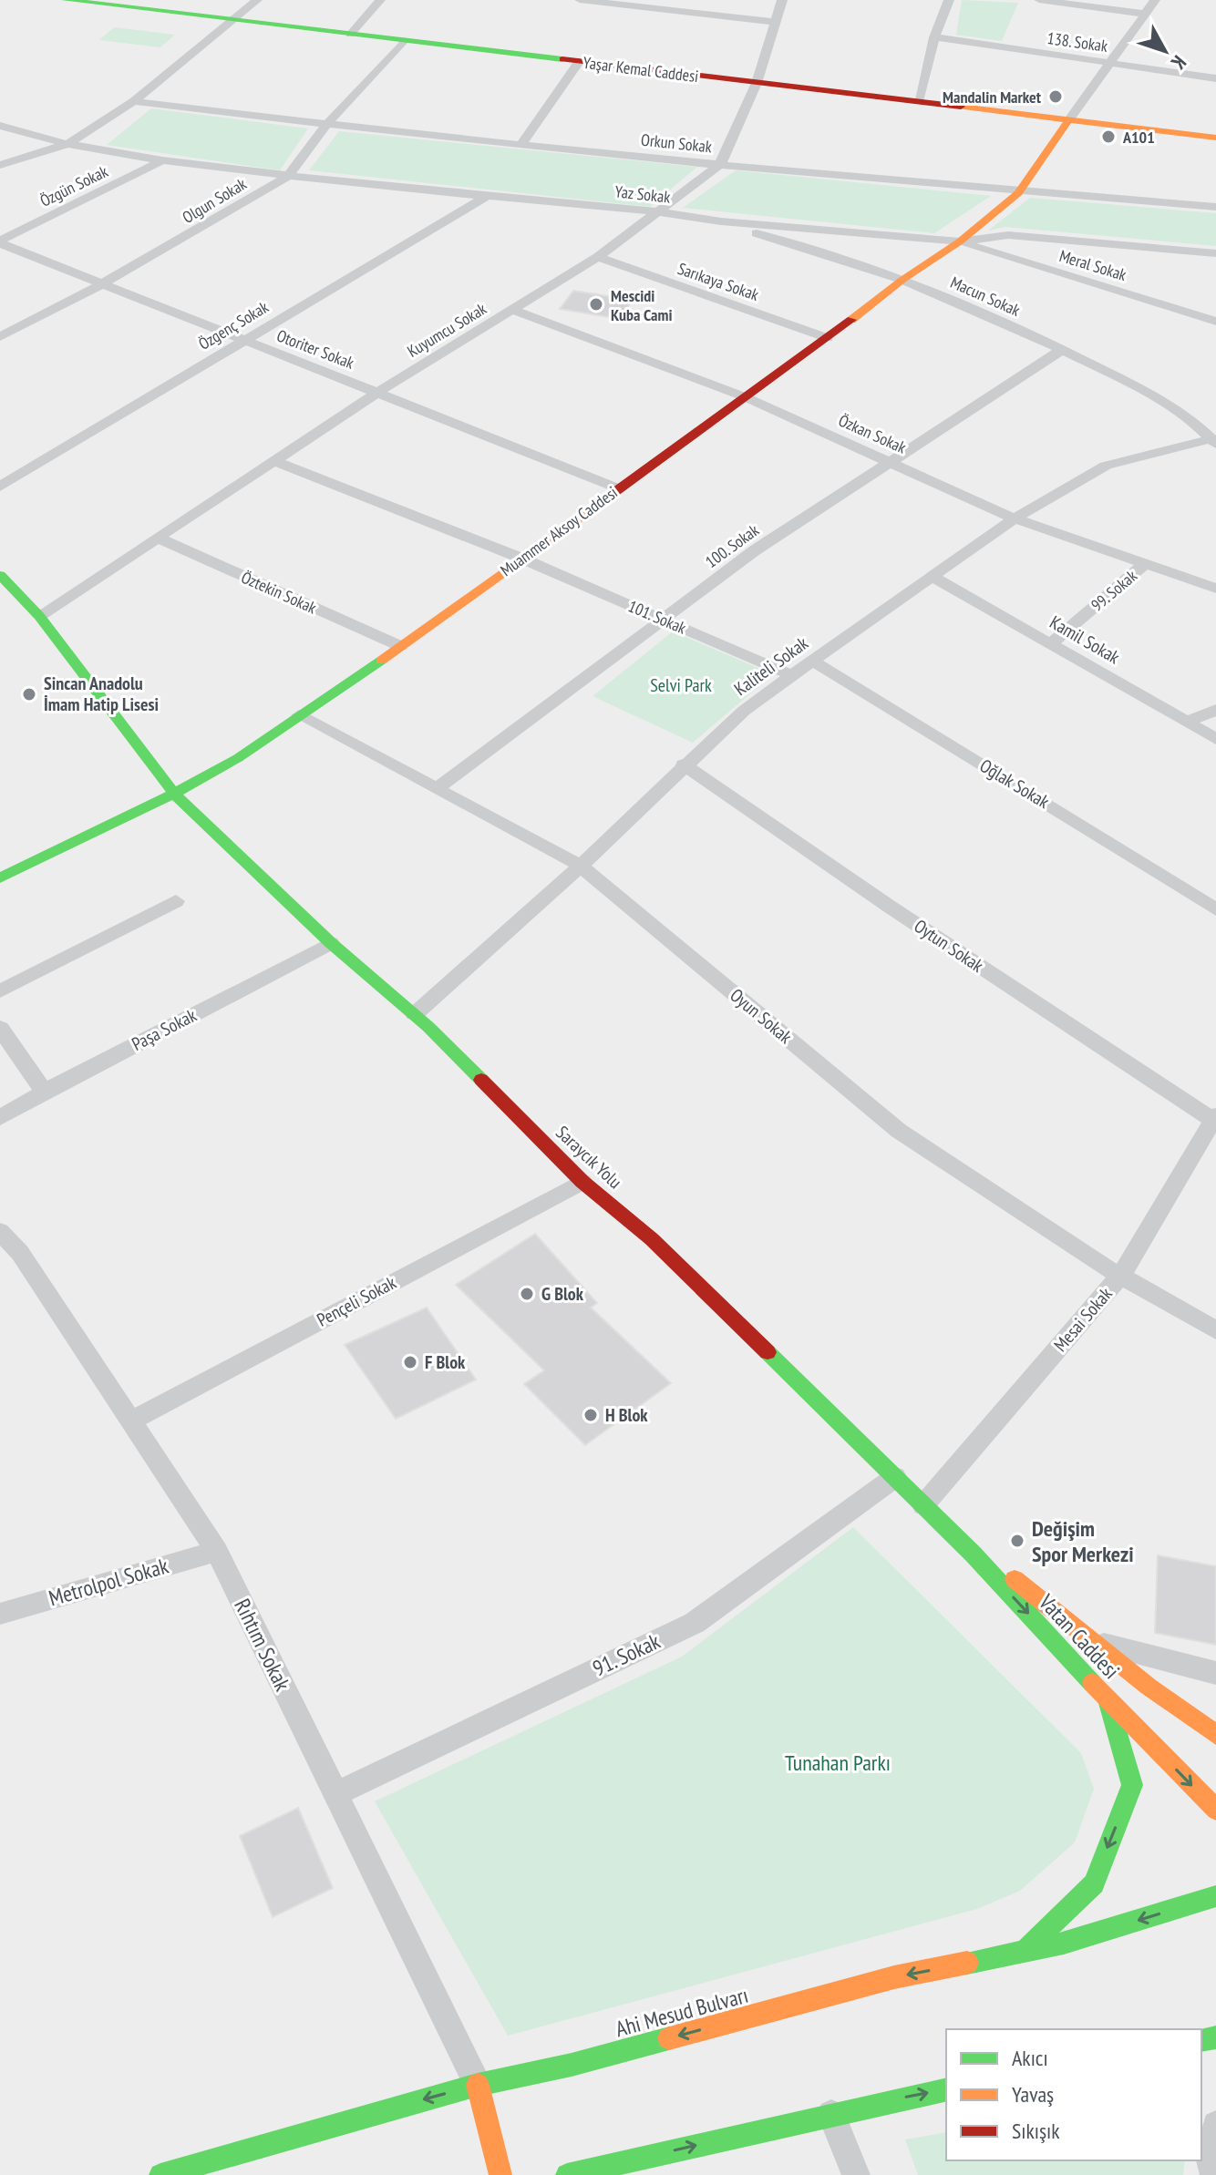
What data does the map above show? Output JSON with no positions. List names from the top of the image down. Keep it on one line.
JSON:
{"streets":{"main road":["Yaşar Kemal Caddesi","Muammer Aksoy Caddesi","Saraycık Yolu","Vatan Caddesi","Ahi Mesud Bulvarı"],"street":["138. Sokak","Orkun Sokak","Özgün Sokak","Yaz Sokak","Olgun Sokak","Meral Sokak","Sarıkaya Sokak","Macun Sokak","Özgenç Sokak","Kuyumcu Sokak","Otoriter Sokak","Özkan Sokak","100. Sokak","99. Sokak","Öztekin Sokak","101. Sokak","Kamil Sokak","Kaliteli Sokak","Oğlak Sokak","Oytun Sokak","Oyun Sokak","Paşa Sokak","Pençeli Sokak","Mesai Sokak","Metrolpol Sokak","Rıhtım Sokak","91. Sokak"]},"crossings":[["Yaşar Kemal Caddesi","Olgun Sokak"],["Yaşar Kemal Caddesi","Kuyumcu Sokak"],["Yaşar Kemal Caddesi","Muammer Aksoy Caddesi"],["Orkun Sokak","Olgun Sokak"],["Orkun Sokak","Kuyumcu Sokak"],["Orkun Sokak","Muammer Aksoy Caddesi"],["Özgün Sokak","Yaz Sokak"],["Özgün Sokak","Otoriter Sokak"],["Yaz Sokak","Olgun Sokak"],["Yaz Sokak","Meral Sokak"],["Yaz Sokak","Macun Sokak"],["Yaz Sokak","Özgenç Sokak"],["Yaz Sokak","Kuyumcu Sokak"],["Yaz Sokak","Muammer Aksoy Caddesi"],["Olgun Sokak","Otoriter Sokak"],["Meral Sokak","Muammer Aksoy Caddesi"],["Sarıkaya Sokak","Kuyumcu Sokak"],["Sarıkaya Sokak","Muammer Aksoy Caddesi"],["Macun Sokak","Muammer Aksoy Caddesi"],["Macun Sokak","100. Sokak"],["Macun Sokak","Kaliteli Sokak"],["Özgenç Sokak","Otoriter Sokak"],["Kuyumcu Sokak","Otoriter Sokak"],["Kuyumcu Sokak","Özkan Sokak"],["Kuyumcu Sokak","Öztekin Sokak"],["Kuyumcu Sokak","101. Sokak"],["Kuyumcu Sokak","Saraycık Yolu"],["Otoriter Sokak","Muammer Aksoy Caddesi"],["Özkan Sokak","Muammer Aksoy Caddesi"],["Özkan Sokak","100. Sokak"],["Özkan Sokak","99. Sokak"],["Özkan Sokak","Kaliteli Sokak"],["Muammer Aksoy Caddesi","Öztekin Sokak"],["Muammer Aksoy Caddesi","101. Sokak"],["Muammer Aksoy Caddesi","Oyun Sokak"],["Muammer Aksoy Caddesi","Saraycık Yolu"],["100. Sokak","101. Sokak"],["100. Sokak","Oyun Sokak"],["99. Sokak","Kamil Sokak"],["101. Sokak","Kaliteli Sokak"],["Kamil Sokak","Kaliteli Sokak"],["Kaliteli Sokak","Oğlak Sokak"],["Kaliteli Sokak","Oytun Sokak"],["Kaliteli Sokak","Oyun Sokak"],["Kaliteli Sokak","Saraycık Yolu"],["Oytun Sokak","Mesai Sokak"],["Oyun Sokak","Mesai Sokak"],["Paşa Sokak","Saraycık Yolu"],["Saraycık Yolu","Pençeli Sokak"],["Saraycık Yolu","Mesai Sokak"],["Saraycık Yolu","Vatan Caddesi"],["Saraycık Yolu","91. Sokak"],["Pençeli Sokak","Rıhtım Sokak"],["Metrolpol Sokak","Rıhtım Sokak"],["Rıhtım Sokak","91. Sokak"],["Rıhtım Sokak","Ahi Mesud Bulvarı"]],"parks":["Selvi Park","Tunahan Parkı"],"places":["Mandalin Market","A101","Mescidi Kuba Cami","Sincan Anadolu İmam Hatip Lisesi","G Blok","F Blok","H Blok","Değişim Spor Merkezi"],"legend":["Akıcı","Yavaş","Sıkışık"],"north":"bottom right"}
